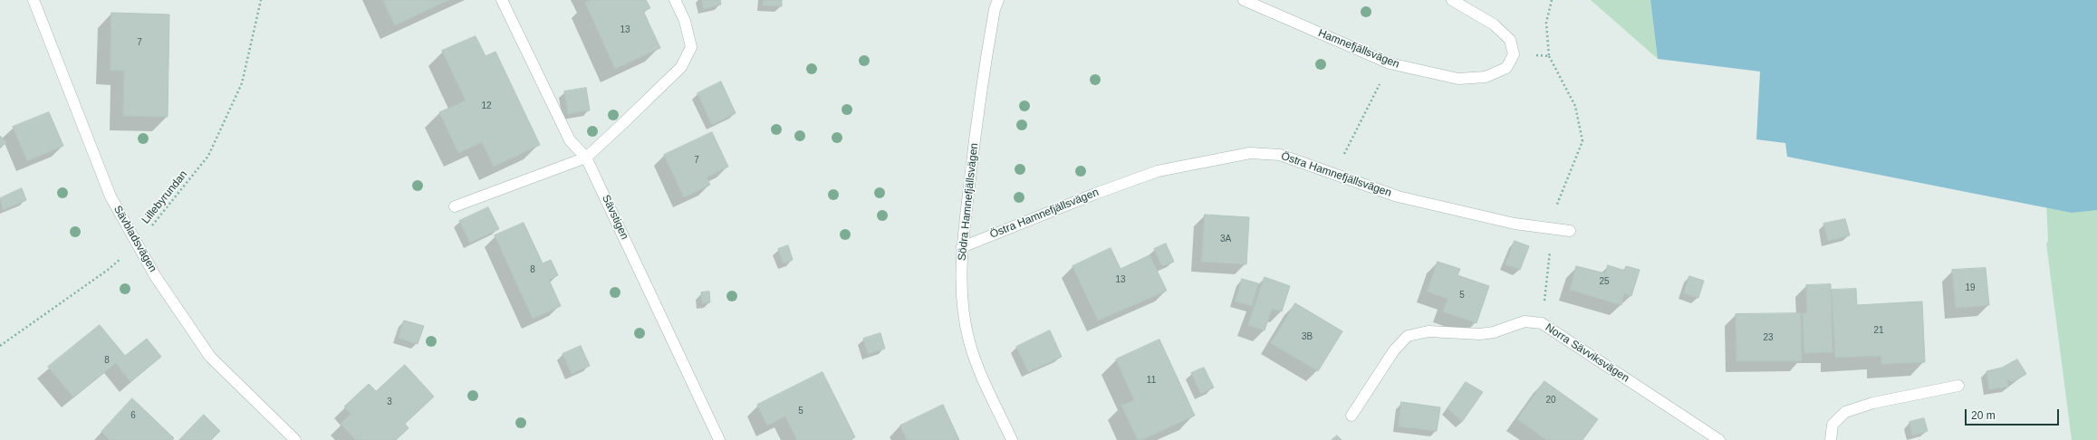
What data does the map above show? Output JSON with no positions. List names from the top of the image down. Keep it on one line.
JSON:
{"streets":{"street":["Hamnefjällsvägen","Östra Hamnefjällsvägen","Södra Hamnefjällsvägen","Sävstigen","Sävbladsvägen","Norra Sävviksvägen"],"path":["Lillebyrundan"]},"crossings":[["Östra Hamnefjällsvägen","Södra Hamnefjällsvägen"],["Lillebyrundan","Sävbladsvägen"]],"house_numbers":["13","7","12","7","3A","8","13","25","19","5","21","3B","23","8","11","20","3","5","6"],"scale_bar":"20 m"}
